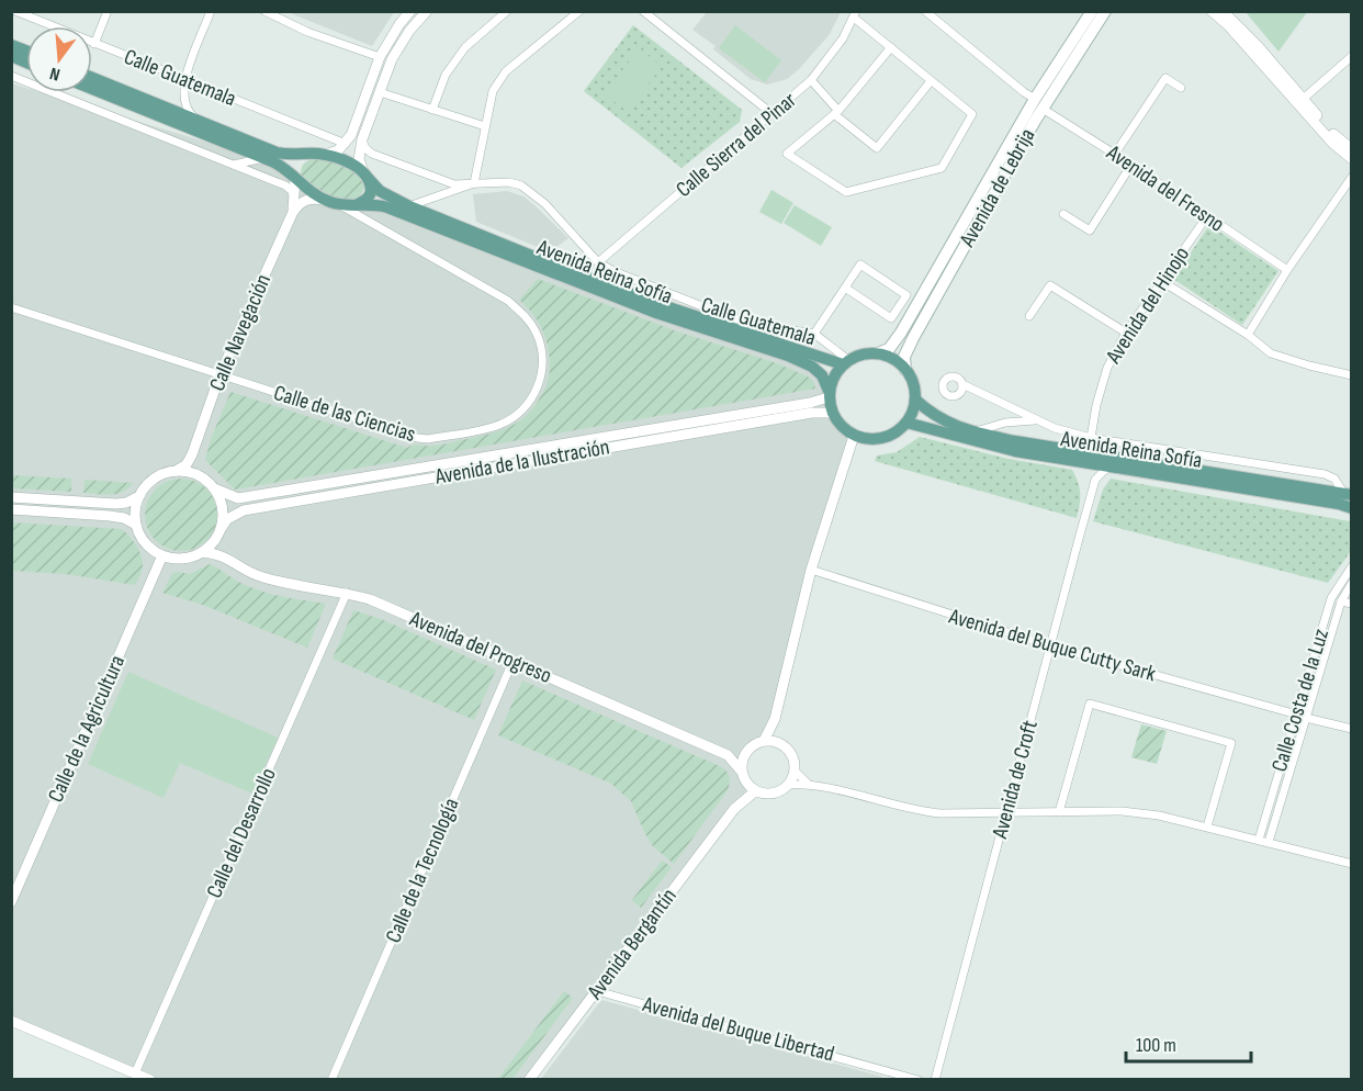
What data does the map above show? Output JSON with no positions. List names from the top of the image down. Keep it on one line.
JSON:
{"streets":{"main road":["Avenida de Lebrija","Avenida Reina Sofía"],"street":["Calle Guatemala","Calle Sierra del Pinar","Avenida del Fresno","Avenida del Hinojo","Calle Navegación","Calle de las Ciencias","Avenida de la Ilustración","Avenida del Buque Cutty Sark","Avenida del Progreso","Calle Costa de la Luz","Calle de la Agricultura","Avenida de Croft","Calle del Desarrollo","Calle de la Tecnología","Avenida Bergantín","Avenida del Buque Libertad"]},"crossings":[["Calle Guatemala","Calle Sierra del Pinar"],["Calle Guatemala","Avenida de Lebrija"],["Calle Guatemala","Avenida Reina Sofía"],["Calle Guatemala","Avenida de la Ilustración"],["Avenida de Lebrija","Avenida del Fresno"],["Avenida de Lebrija","Avenida Reina Sofía"],["Avenida de Lebrija","Avenida de la Ilustración"],["Avenida del Fresno","Avenida del Hinojo"],["Avenida Reina Sofía","Calle de las Ciencias"],["Avenida Reina Sofía","Avenida de la Ilustración"],["Avenida Reina Sofía","Avenida de Croft"],["Calle Navegación","Calle de las Ciencias"],["Calle Navegación","Avenida de la Ilustración"],["Calle Navegación","Avenida del Progreso"],["Calle Navegación","Calle de la Agricultura"],["Avenida de la Ilustración","Avenida del Progreso"],["Avenida de la Ilustración","Calle de la Agricultura"],["Avenida del Buque Cutty Sark","Calle Costa de la Luz"],["Avenida del Buque Cutty Sark","Avenida de Croft"],["Avenida del Progreso","Calle de la Agricultura"],["Avenida del Progreso","Calle del Desarrollo"],["Avenida del Progreso","Calle de la Tecnología"],["Avenida del Progreso","Avenida Bergantín"],["Avenida Bergantín","Avenida del Buque Libertad"]],"scale_bar":"100 m","north":"bottom"}
